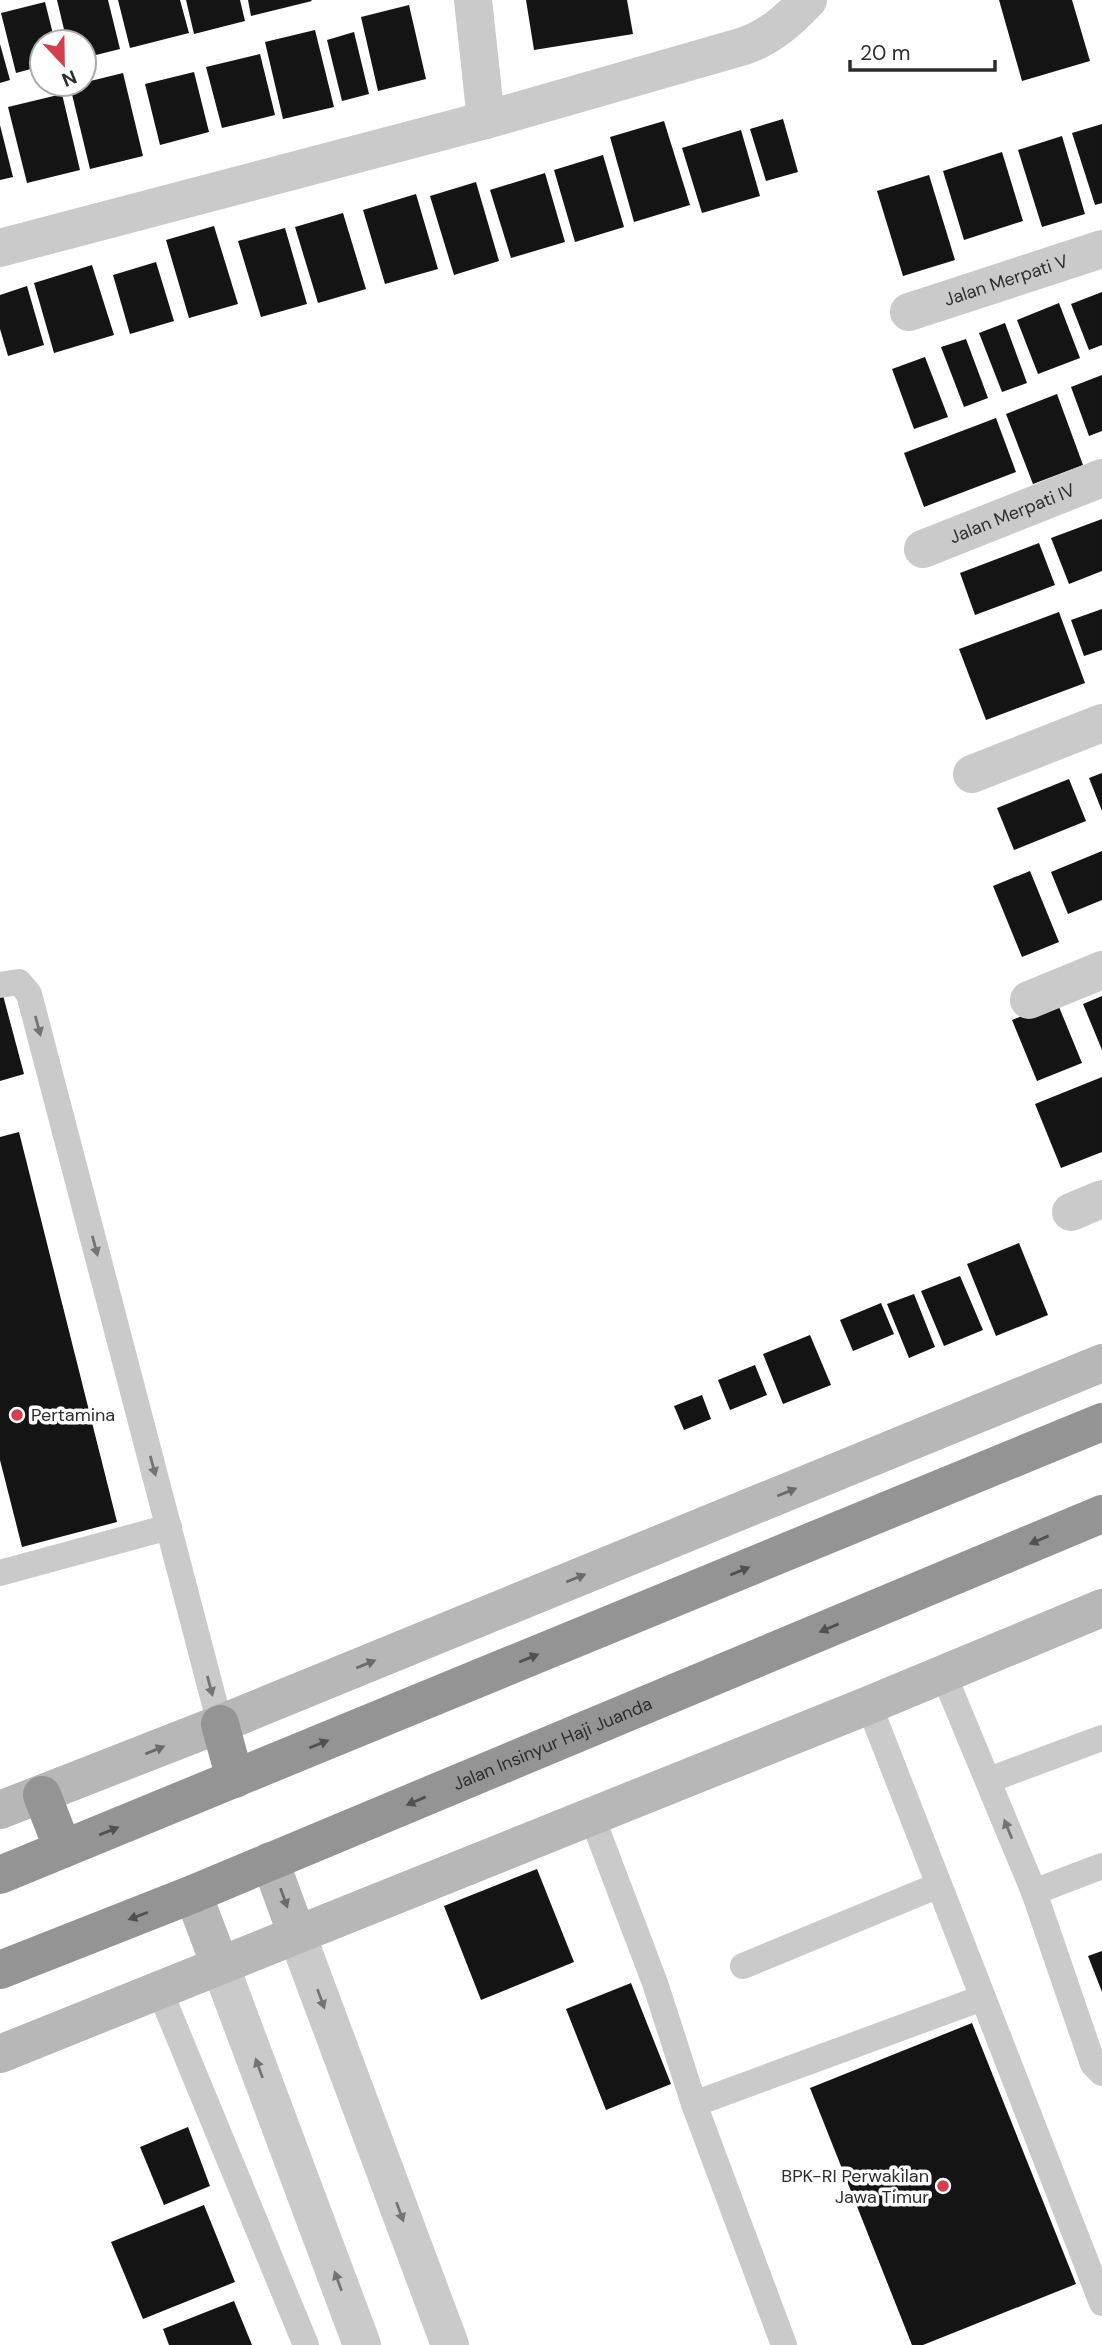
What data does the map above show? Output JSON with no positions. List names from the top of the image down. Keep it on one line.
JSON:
{"streets":{"highway":["Jalan Insinyur Haji Juanda"],"street":["Jalan Merpati V","Jalan Merpati IV"]},"places":["Pertamina","BPK-RI Perwakilan Jawa Timur"],"scale_bar":"20 m","north":"bottom"}
